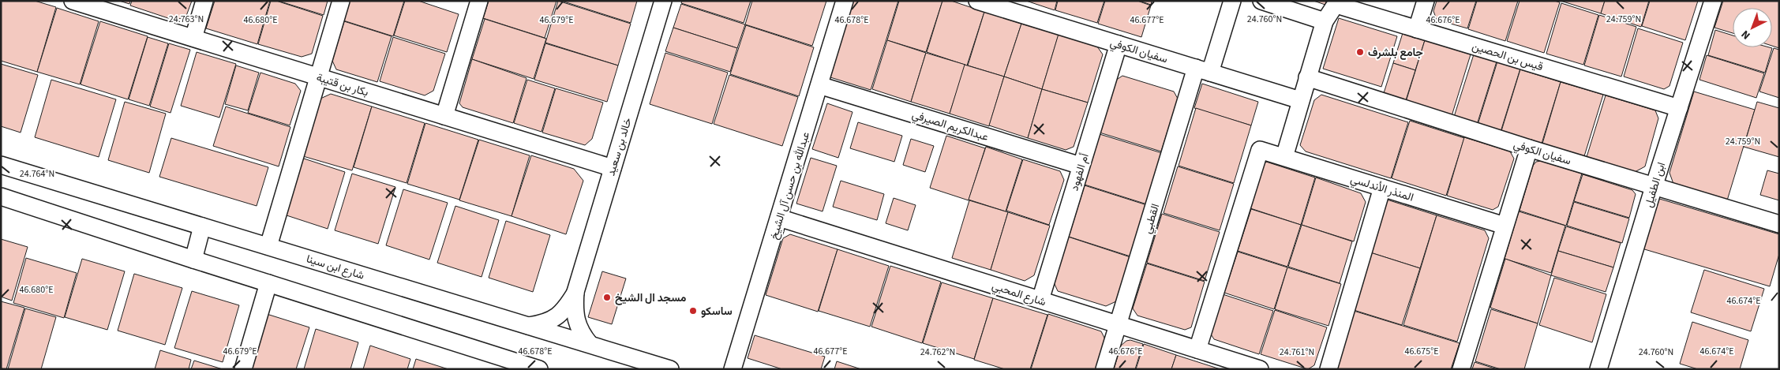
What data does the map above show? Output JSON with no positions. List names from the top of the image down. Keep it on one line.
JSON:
{"streets":{"street":["سفيان الكوفي","قيس بن الحصين","بكار بن قتيبة","عبدالكريم الصيرفي","خالد بن سعيد","أم الفهود","ابن الطفيل","عبدالله بن حسن آل الشيخ","المنذر الأندلسي","القطبي","شارع ابن سينا","شارع المحبي"]},"crossings":[["سفيان الكوفي","أم الفهود"],["سفيان الكوفي","ابن الطفيل"],["سفيان الكوفي","القطبي"],["قيس بن الحصين","ابن الطفيل"],["بكار بن قتيبة","خالد بن سعيد"],["عبدالكريم الصيرفي","أم الفهود"],["عبدالكريم الصيرفي","عبدالله بن حسن آل الشيخ"],["خالد بن سعيد","شارع ابن سينا"],["أم الفهود","شارع المحبي"],["عبدالله بن حسن آل الشيخ","شارع المحبي"],["المنذر الأندلسي","شارع المحبي"],["القطبي","شارع المحبي"]],"places":["جامع بلشرف","مسجد ال الشيخ","ساسكو"],"north":"bottom left","coordinates":["24.763°N","24.760°N","24.759°N","46.680°E","46.679°E","46.678°E","46.677°E","46.676°E","24.764°N","46.674°E","46.675°E","24.762°N","24.761°N"]}
